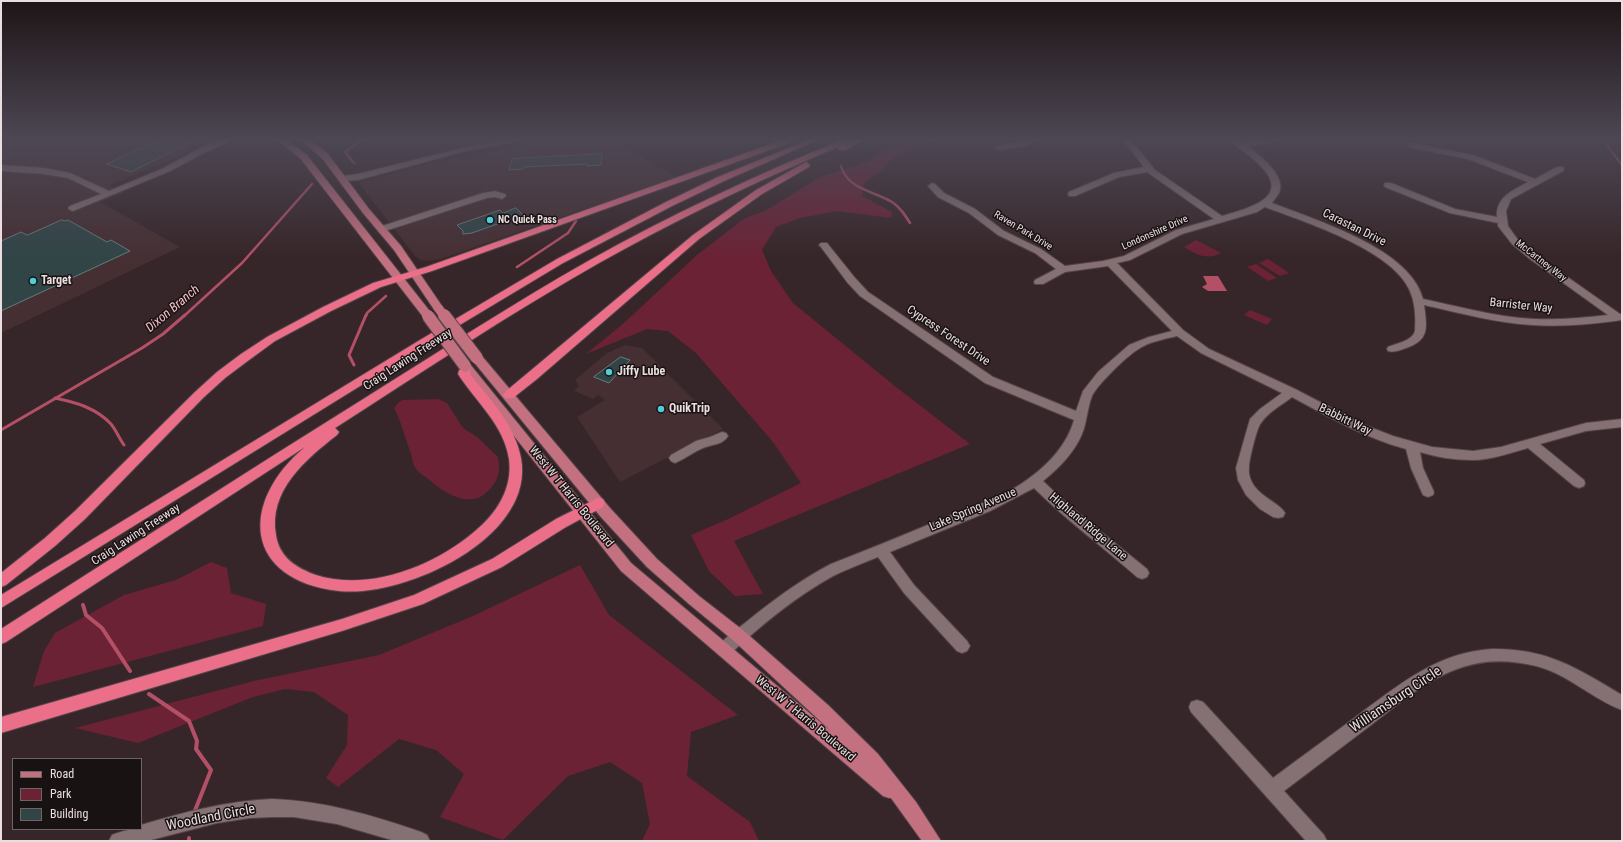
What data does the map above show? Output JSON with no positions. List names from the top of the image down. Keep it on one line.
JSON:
{"streets":{"highway":["Craig Lawing Freeway"],"main road":["West W T Harris Boulevard"],"street":["Carastan Drive","Raven Park Drive","Londonshire Drive","McCartney Way","Barrister Way","Cypress Forest Drive","Babbitt Way","Lake Spring Avenue","Highland Ridge Lane","Williamsburg Circle","Woodland Circle"]},"crossings":[["Carastan Drive","Londonshire Drive"],["Carastan Drive","Barrister Way"],["Raven Park Drive","Londonshire Drive"],["Londonshire Drive","Babbitt Way"],["McCartney Way","Barrister Way"],["Cypress Forest Drive","Lake Spring Avenue"],["Babbitt Way","Lake Spring Avenue"],["West W T Harris Boulevard","Lake Spring Avenue"],["Lake Spring Avenue","Highland Ridge Lane"]],"water":["Dixon Branch"],"places":["NC Quick Pass","Target","Jiffy Lube","QuikTrip"],"legend":["Road","Park","Building"]}
